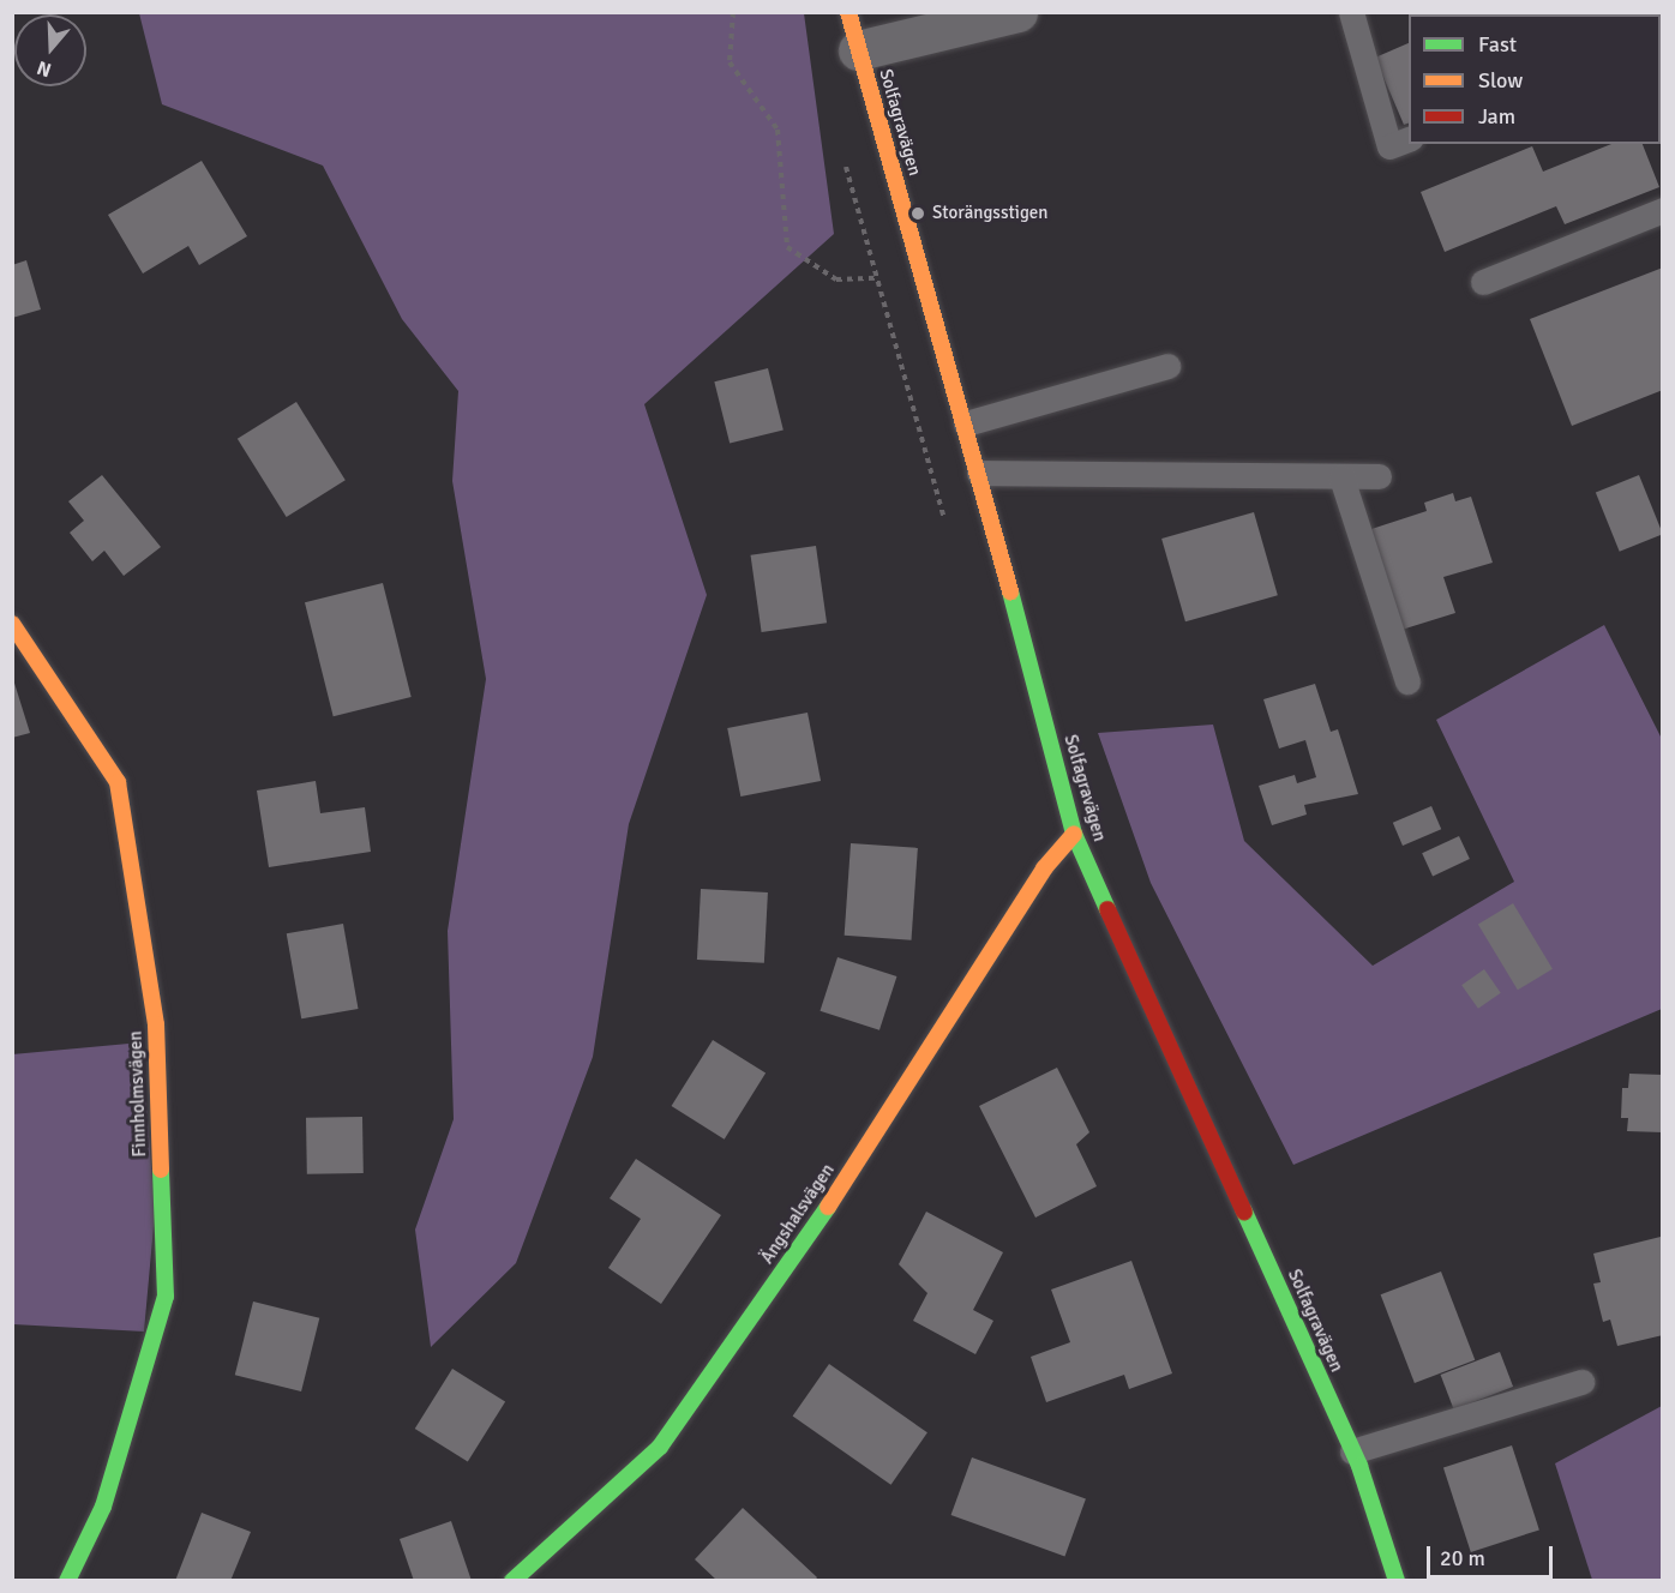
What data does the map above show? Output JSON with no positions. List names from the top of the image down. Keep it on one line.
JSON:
{"streets":{"street":["Solfagravägen","Finnholmsvägen","Ängshalsvägen"]},"crossings":[["Solfagravägen","Ängshalsvägen"]],"places":["Storängsstigen"],"legend":["Fast","Slow","Jam"],"scale_bar":"20 m","north":"bottom"}
